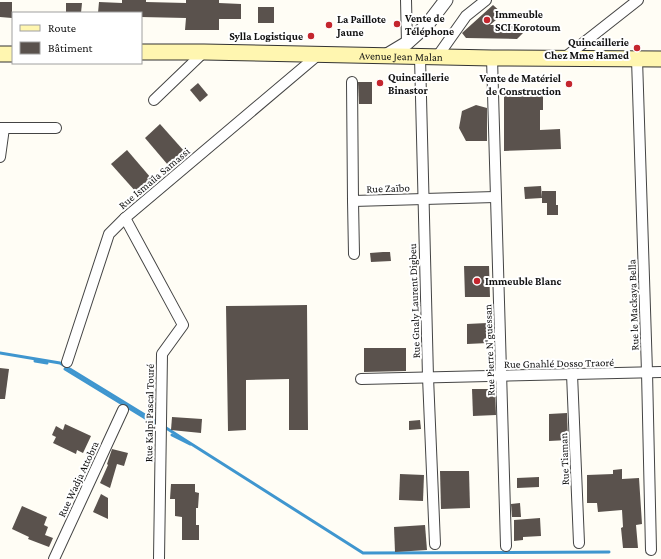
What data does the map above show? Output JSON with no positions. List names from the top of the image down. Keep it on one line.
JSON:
{"streets":{"main road":["Avenue Jean Malan"],"street":["Rue Ismaïla Samassi","Rue Zaïbo","Rue Gnaly Laurent Digbeu","Rue le Mackaya Bella","Rue Pierre N'guessan","Rue Gnahlé Dosso Traoré","Rue Kalpi Pascal Touré","Rue Tiaman","Rue Wadja Attobra"]},"crossings":[["Avenue Jean Malan","Rue Ismaïla Samassi"],["Avenue Jean Malan","Rue Gnaly Laurent Digbeu"],["Avenue Jean Malan","Rue le Mackaya Bella"],["Avenue Jean Malan","Rue Pierre N'guessan"],["Rue Ismaïla Samassi","Rue Kalpi Pascal Touré"],["Rue Zaïbo","Rue Gnaly Laurent Digbeu"],["Rue Zaïbo","Rue Pierre N'guessan"],["Rue Gnaly Laurent Digbeu","Rue Gnahlé Dosso Traoré"],["Rue le Mackaya Bella","Rue Gnahlé Dosso Traoré"],["Rue Pierre N'guessan","Rue Gnahlé Dosso Traoré"],["Rue Gnahlé Dosso Traoré","Rue Tiaman"]],"places":["Immeuble SCI Korotoum","Vente de Téléphone","La Paillote Jaune","Sylla Logistique","Quincaillerie Chez Mme Hamed","Quincaillerie Binastor","Vente de Matériel de Construction","Immeuble Blanc"],"legend":["Route","Bâtiment"]}
